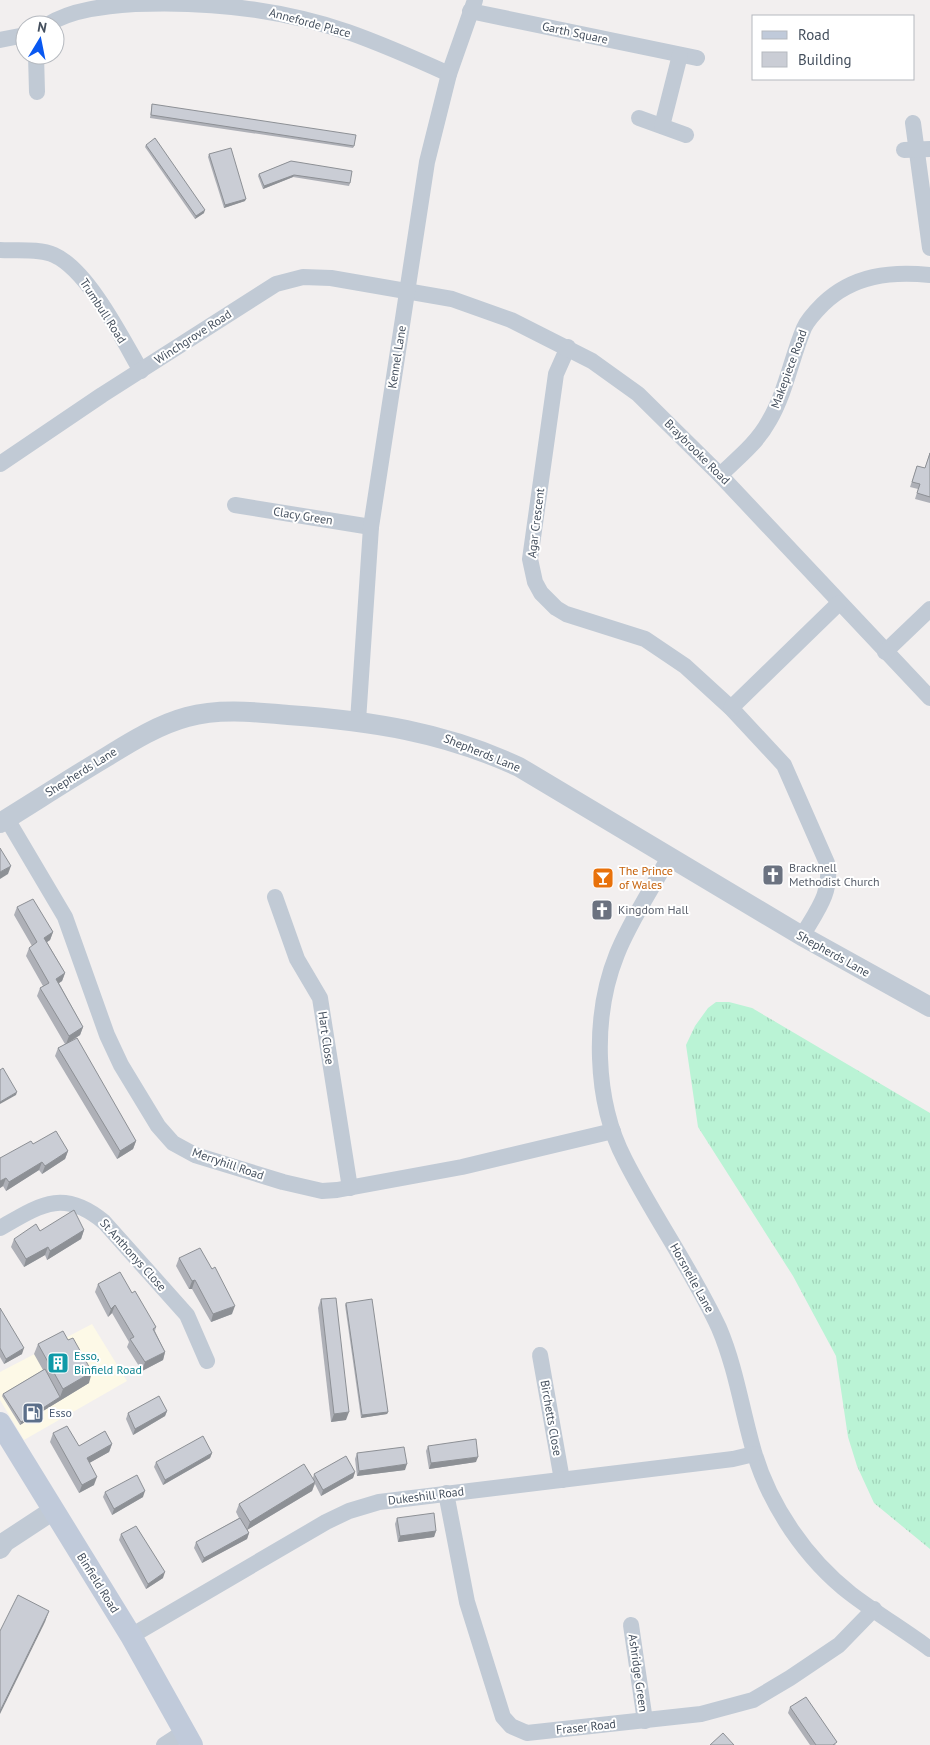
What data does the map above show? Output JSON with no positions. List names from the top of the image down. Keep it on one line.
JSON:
{"streets":{"main road":["Binfield Road"],"street":["Anneforde Place","Garth Square","Trumbull Road","Winchgrove Road","Kennel Lane","Makepiece Road","Braybrooke Road","Clacy Green","Agar Crescent","Shepherds Lane","Hart Close","Merryhill Road","St Anthonys Close","Horsneile Lane","Birchetts Close","Dukeshill Road","Ashridge Green","Fraser Road"]},"crossings":[["Anneforde Place","Kennel Lane"],["Garth Square","Kennel Lane"],["Trumbull Road","Winchgrove Road"],["Winchgrove Road","Kennel Lane"],["Winchgrove Road","Braybrooke Road"],["Kennel Lane","Braybrooke Road"],["Kennel Lane","Clacy Green"],["Kennel Lane","Shepherds Lane"],["Makepiece Road","Braybrooke Road"],["Braybrooke Road","Agar Crescent"],["Agar Crescent","Shepherds Lane"],["Shepherds Lane","Merryhill Road"],["Shepherds Lane","Horsneile Lane"],["Hart Close","Merryhill Road"],["Merryhill Road","Horsneile Lane"],["Horsneile Lane","Dukeshill Road"],["Horsneile Lane","Fraser Road"],["Birchetts Close","Dukeshill Road"],["Dukeshill Road","Binfield Road"],["Dukeshill Road","Fraser Road"],["Ashridge Green","Fraser Road"]],"places":{"church":["Bracknell Methodist Church","Kingdom Hall"],"bar":["The Prince of Wales"],"building":["Esso, Binfield Road"],"fuel station":["Esso"]},"legend":["Road","Building"],"north":"top"}
